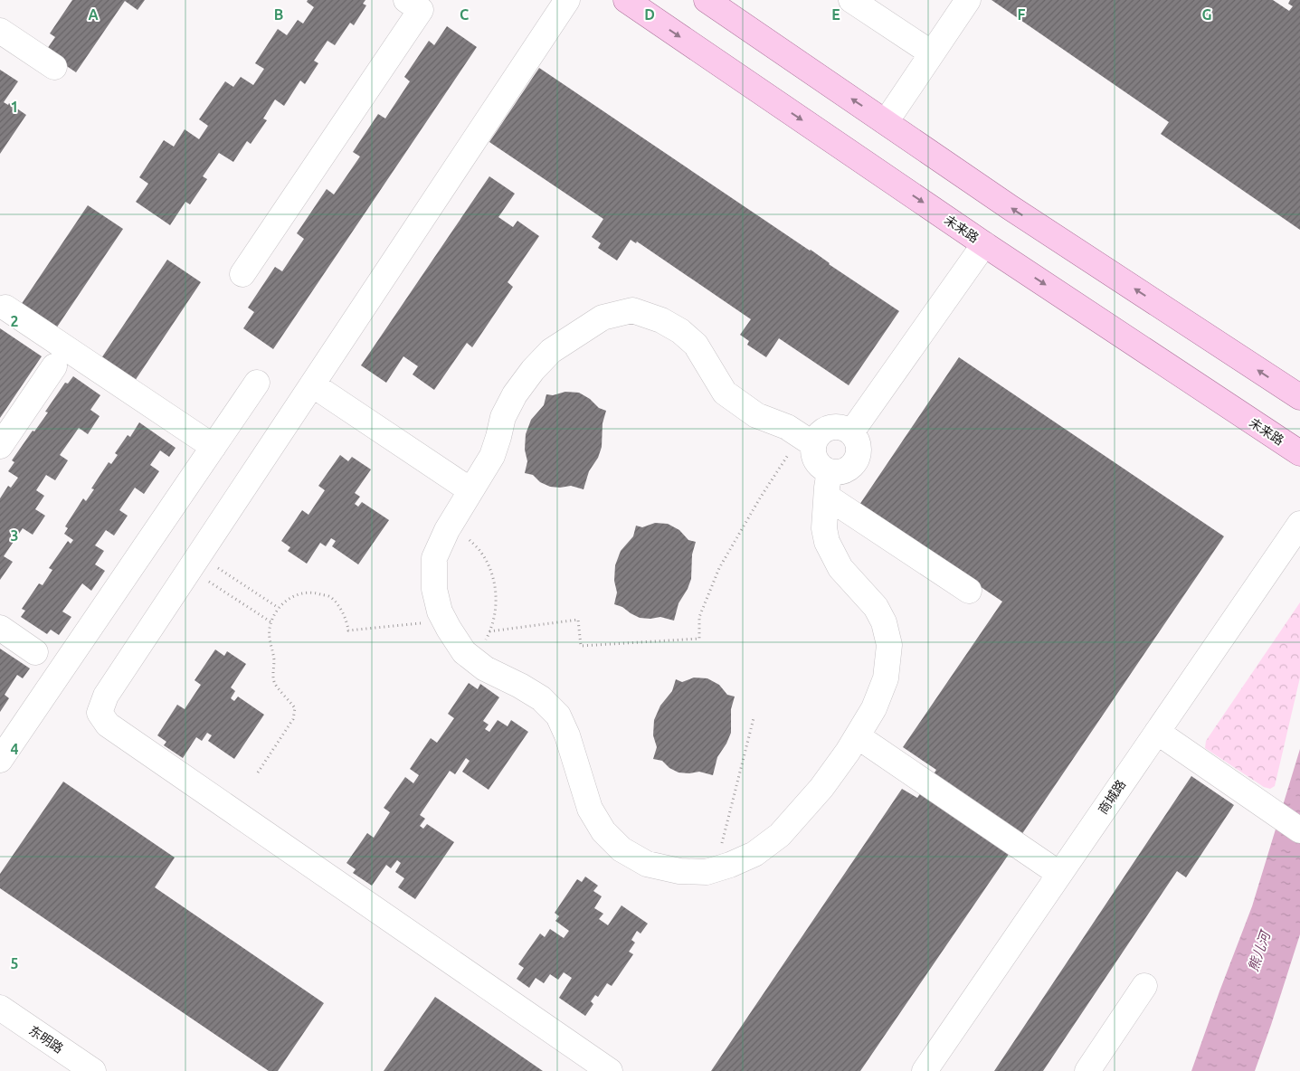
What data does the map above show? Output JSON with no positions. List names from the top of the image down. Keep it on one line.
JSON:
{"streets":{"main road":["未来路"],"street":["商城路","东明路"]},"water":["熊儿河"],"grid":{"columns":["A","B","C","D","E","F","G"],"rows":["1","2","3","4","5"]}}
